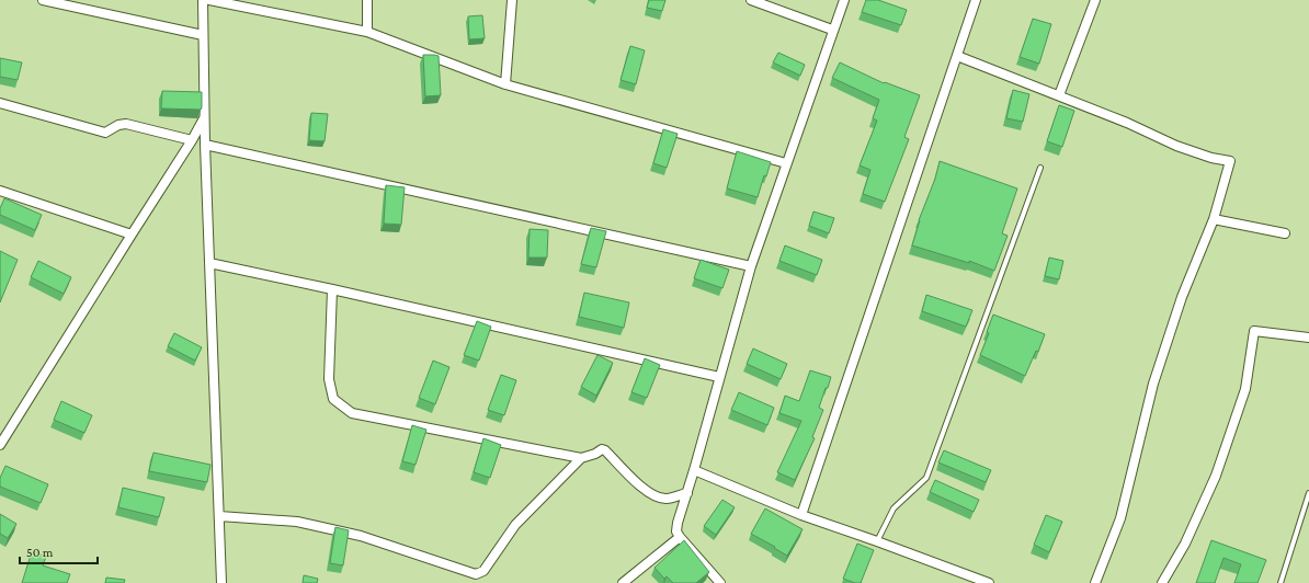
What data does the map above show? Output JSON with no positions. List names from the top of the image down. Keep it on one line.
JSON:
{"scale_bar":"50 m"}
